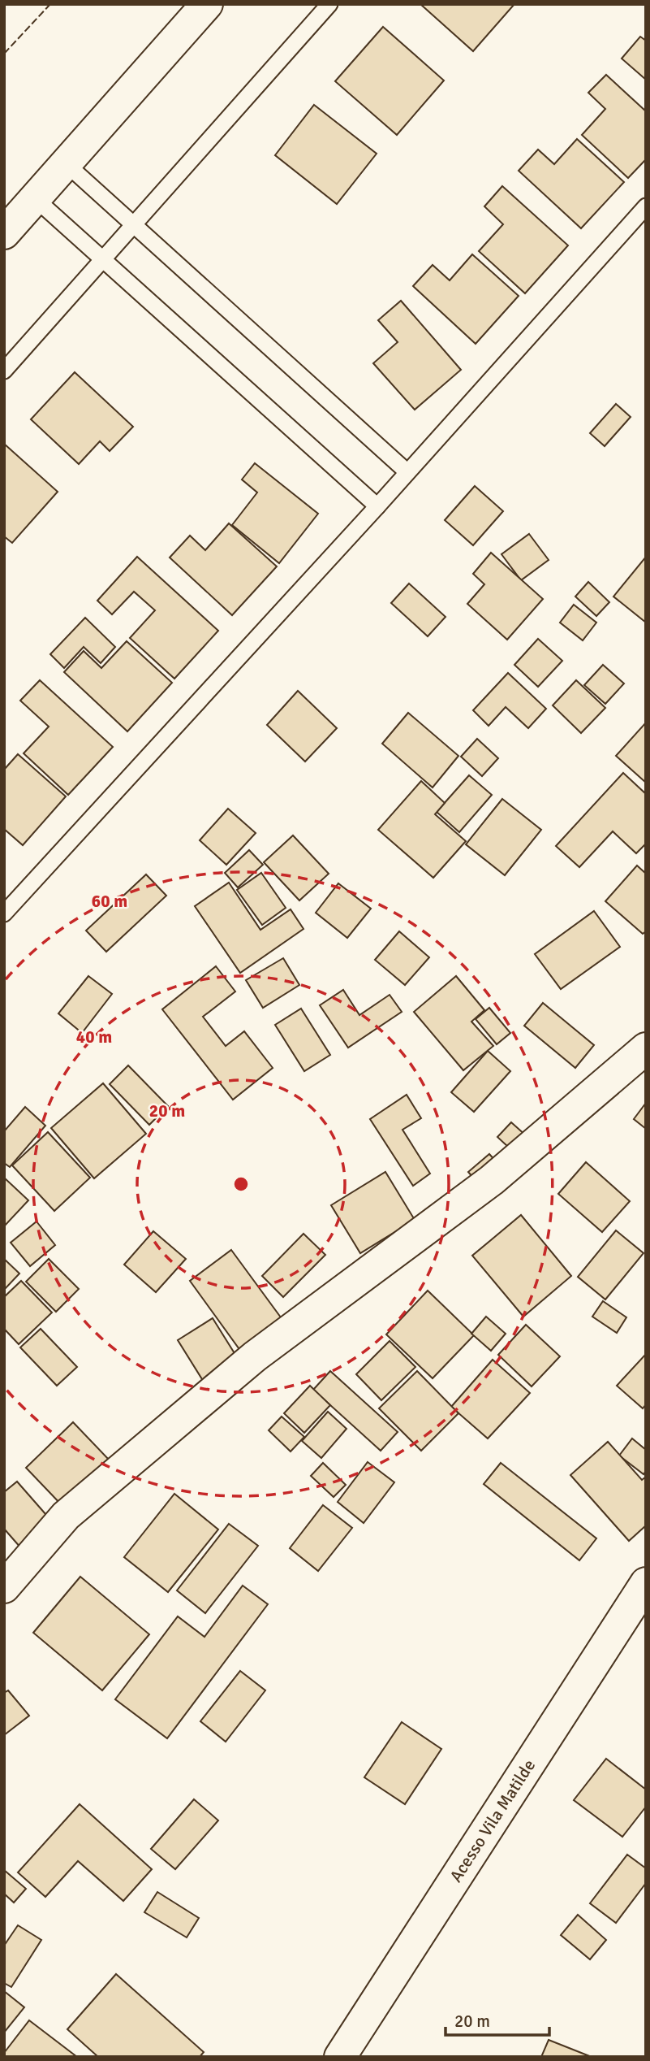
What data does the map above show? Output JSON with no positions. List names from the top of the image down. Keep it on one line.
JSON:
{"streets":{"street":["Acesso Vila Matilde"]},"scale_bar":"20 m","rings":["60 m","40 m","20 m"]}
